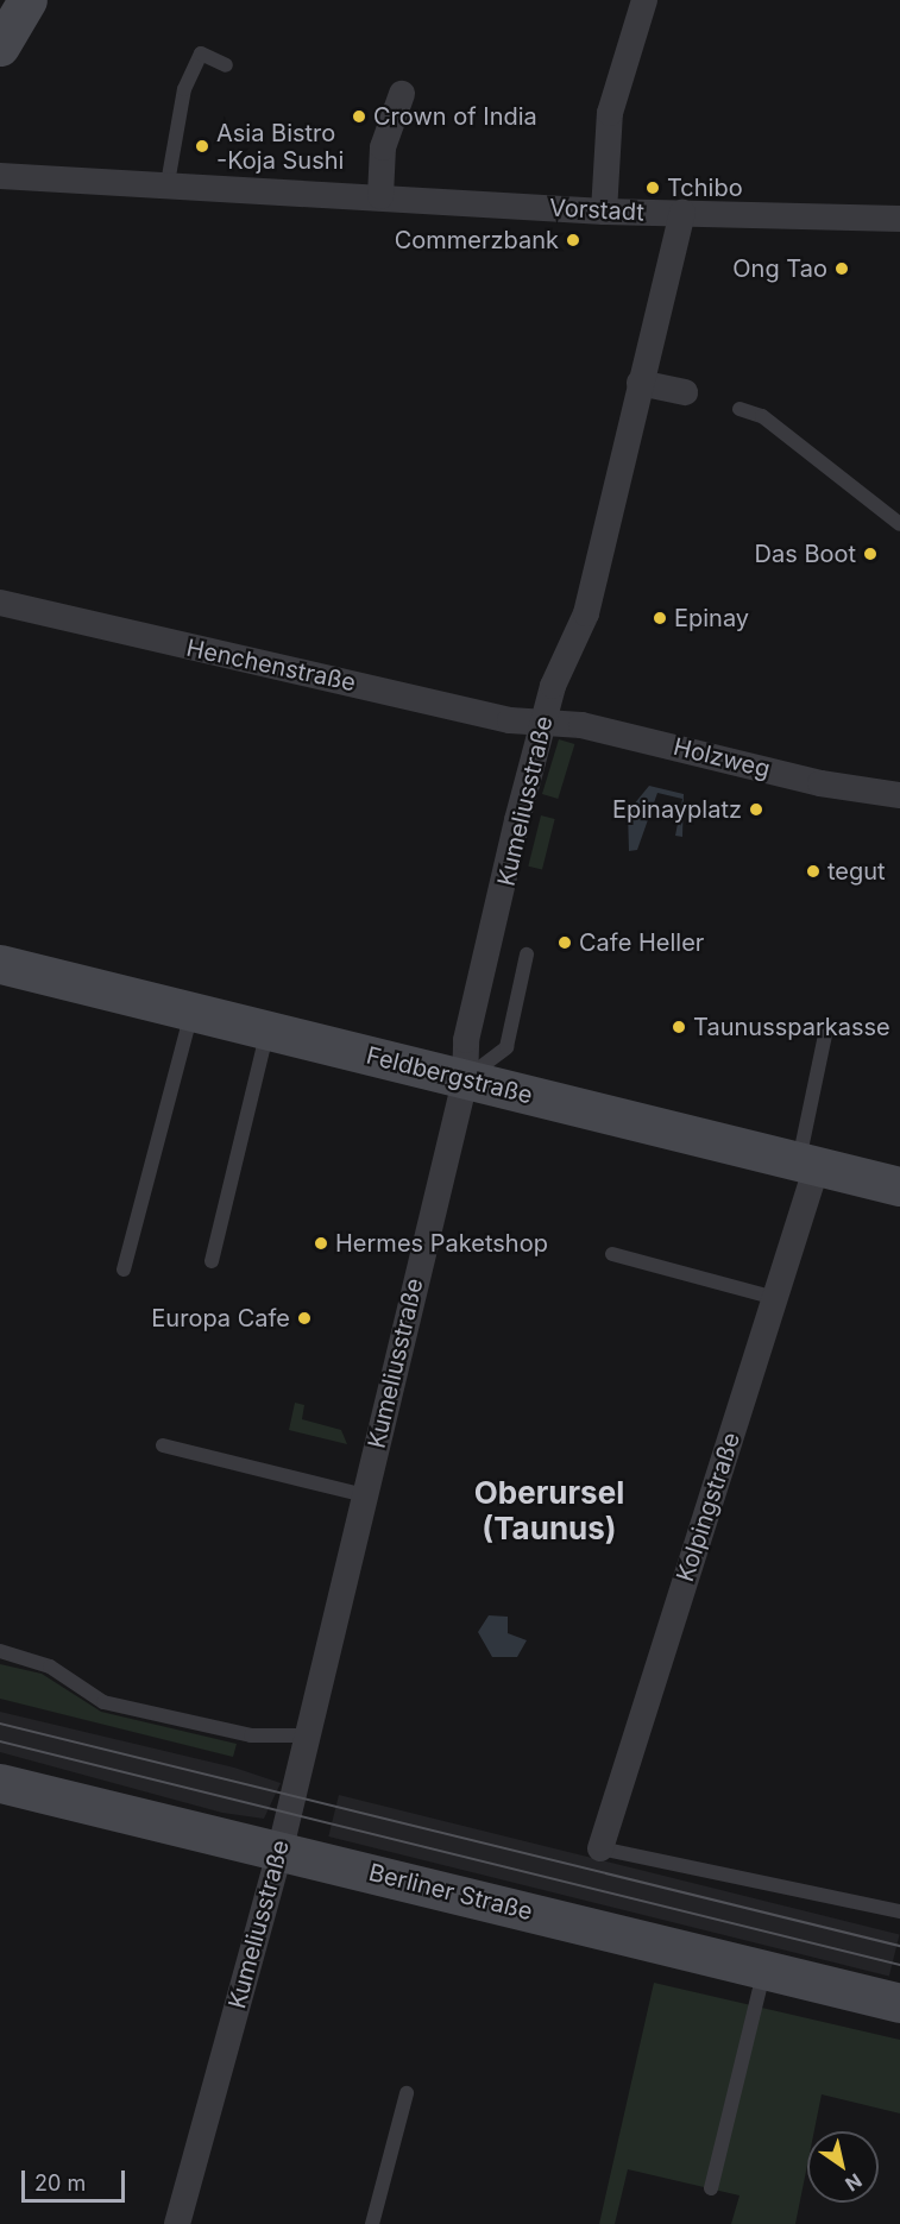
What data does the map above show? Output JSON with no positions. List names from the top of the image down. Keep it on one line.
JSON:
{"streets":{"street":["Vorstadt","Henchenstraße","Holzweg","Kumeliusstraße","Feldbergstraße","Kolpingstraße","Berliner Straße"]},"crossings":[["Vorstadt","Kumeliusstraße"],["Henchenstraße","Holzweg"],["Henchenstraße","Kumeliusstraße"],["Holzweg","Kumeliusstraße"],["Kumeliusstraße","Feldbergstraße"],["Kumeliusstraße","Berliner Straße"],["Feldbergstraße","Kolpingstraße"]],"districts":["Oberursel (Taunus)"],"places":["Crown of India","Asia Bistro -Koja Sushi","Tchibo","Commerzbank","Ong Tao","Das Boot","Epinay","Epinayplatz","tegut","Cafe Heller","Taunussparkasse","Hermes Paketshop","Europa Cafe"],"scale_bar":"20 m","north":"bottom right"}
